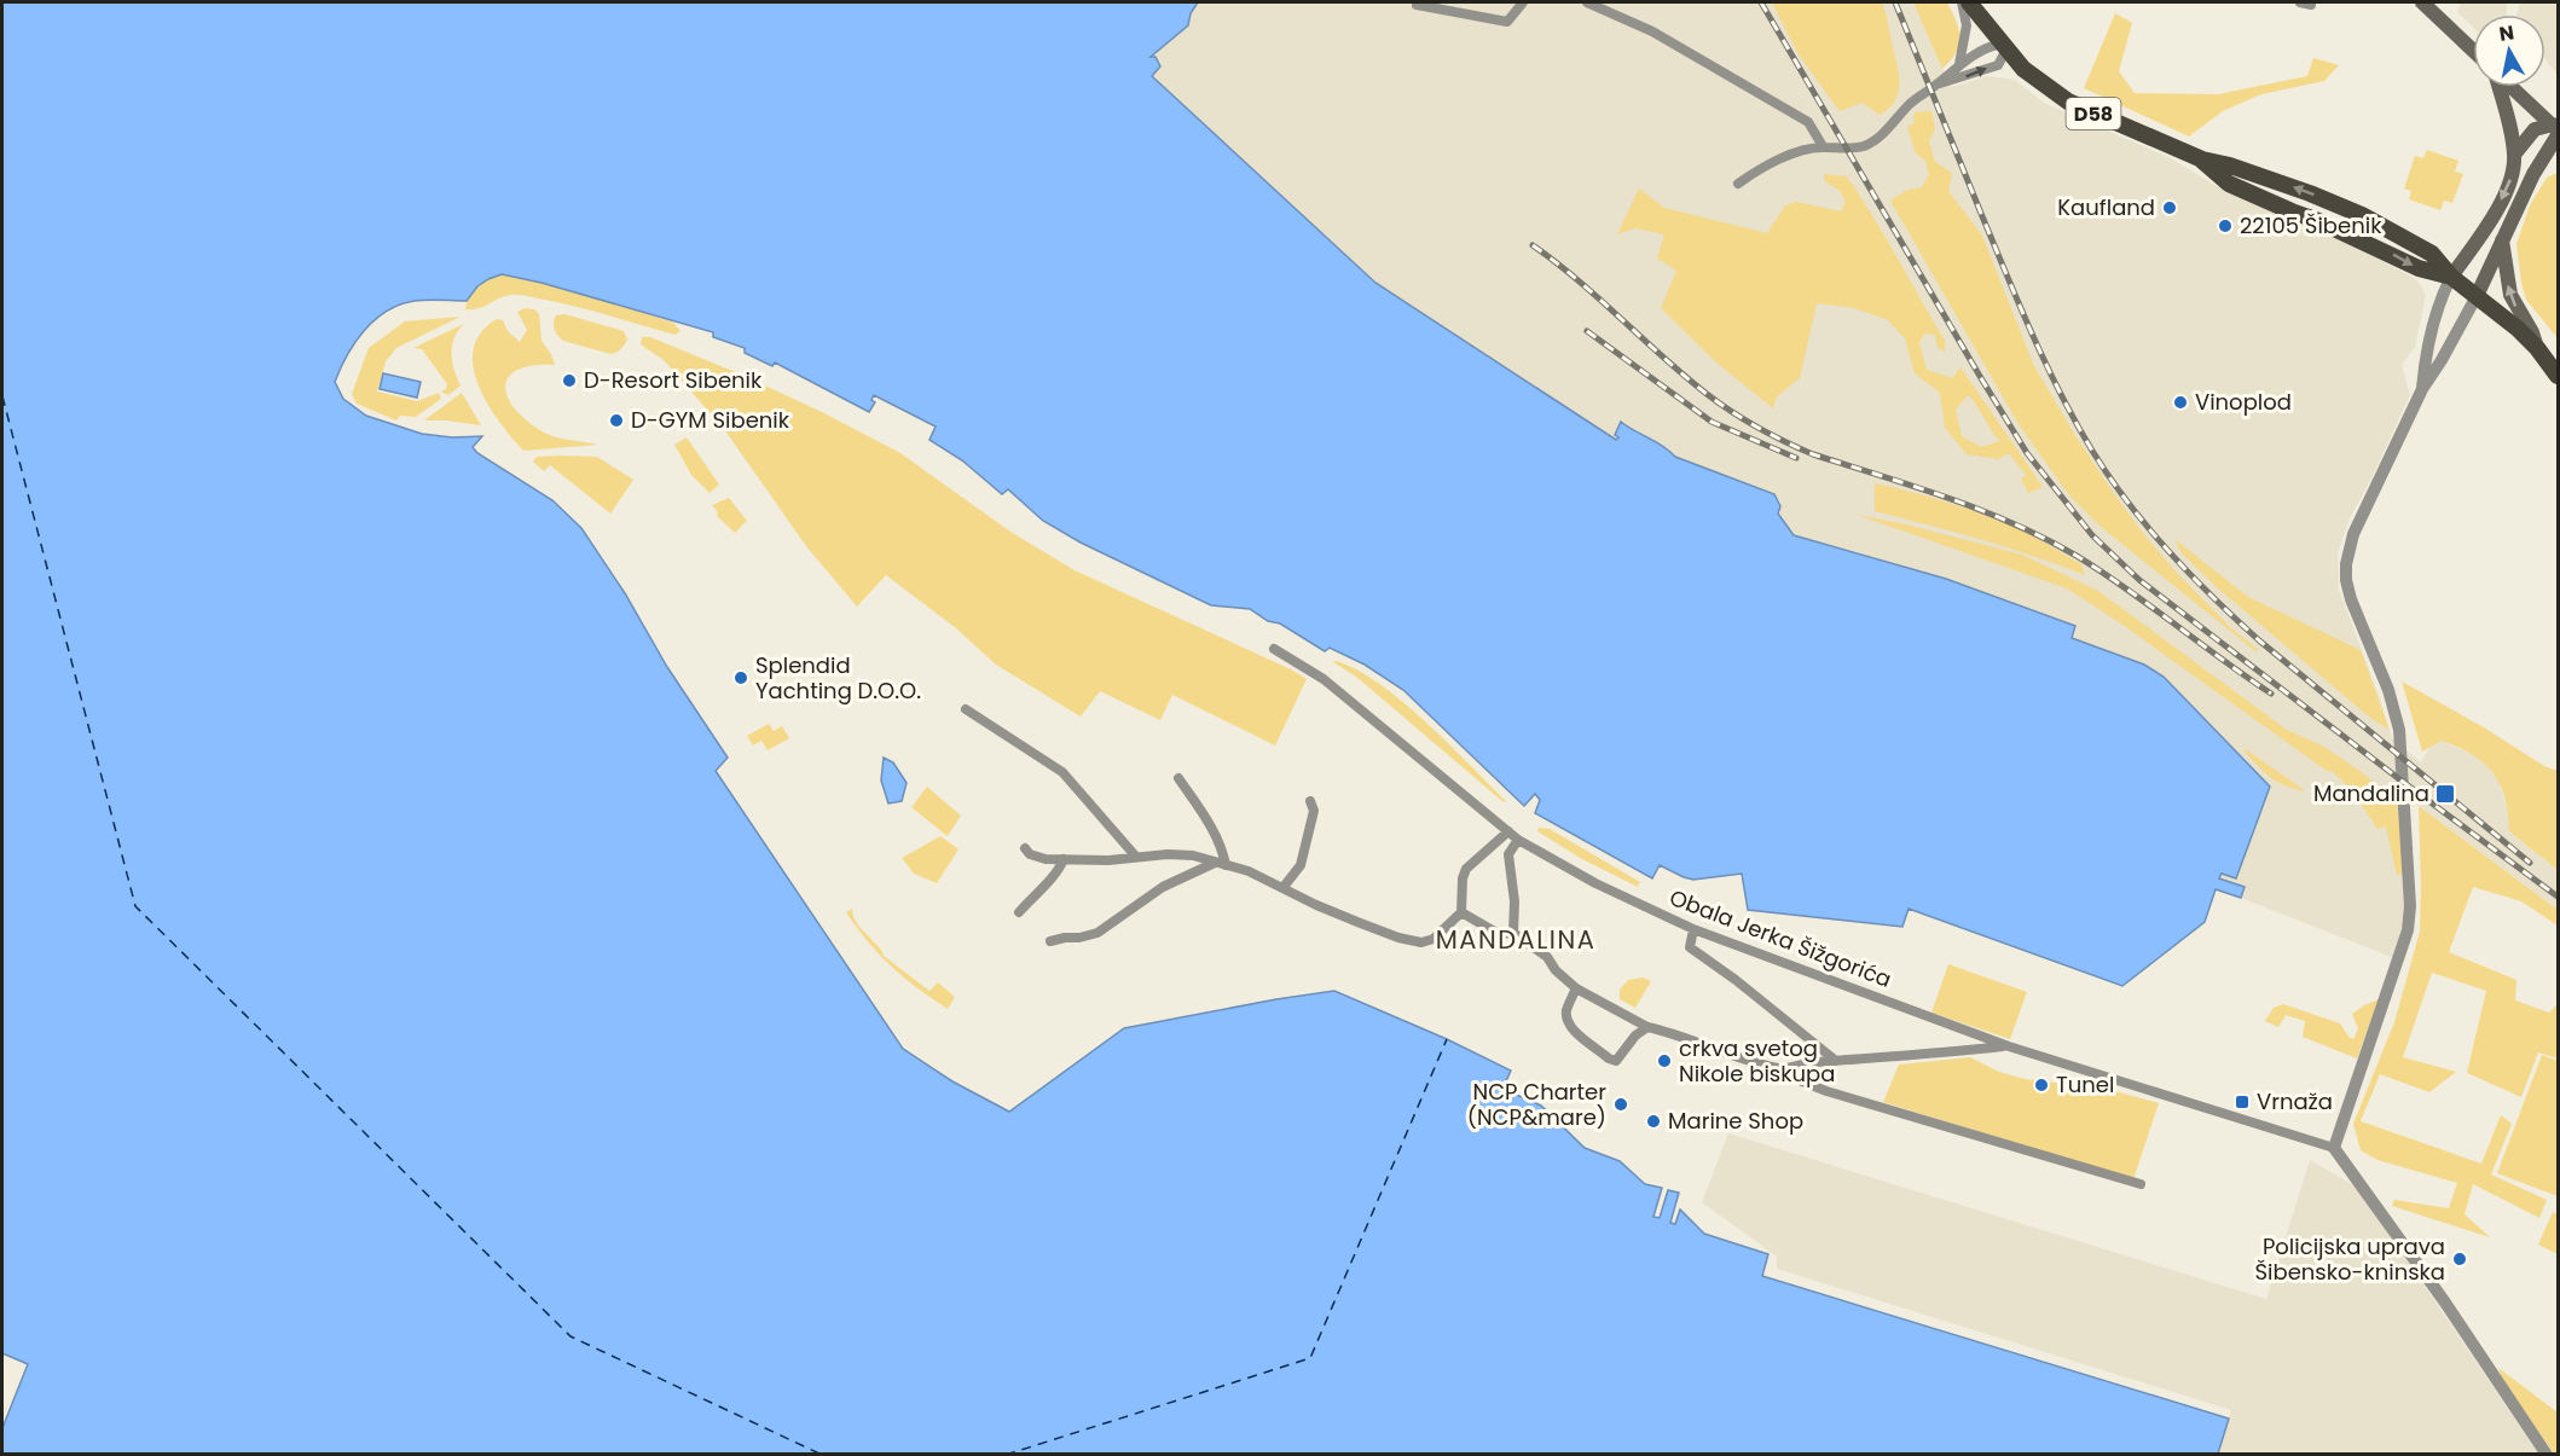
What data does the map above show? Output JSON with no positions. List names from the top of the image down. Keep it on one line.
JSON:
{"streets":{"main road":["D58"],"street":["Obala Jerka Šižgorića"]},"districts":["MANDALINA"],"places":{"other":["Kaufland","22105 Šibenik","D-Resort Sibenik","Vinoplod","D-GYM Sibenik","Splendid Yachting D.O.O.","crkva svetog Nikole biskupa","Tunel","NCP Charter (NCP&mare)","Marine Shop","Policijska uprava Šibensko-kninska"],"transit":["Mandalina","Vrnaža"]},"north":"top"}
